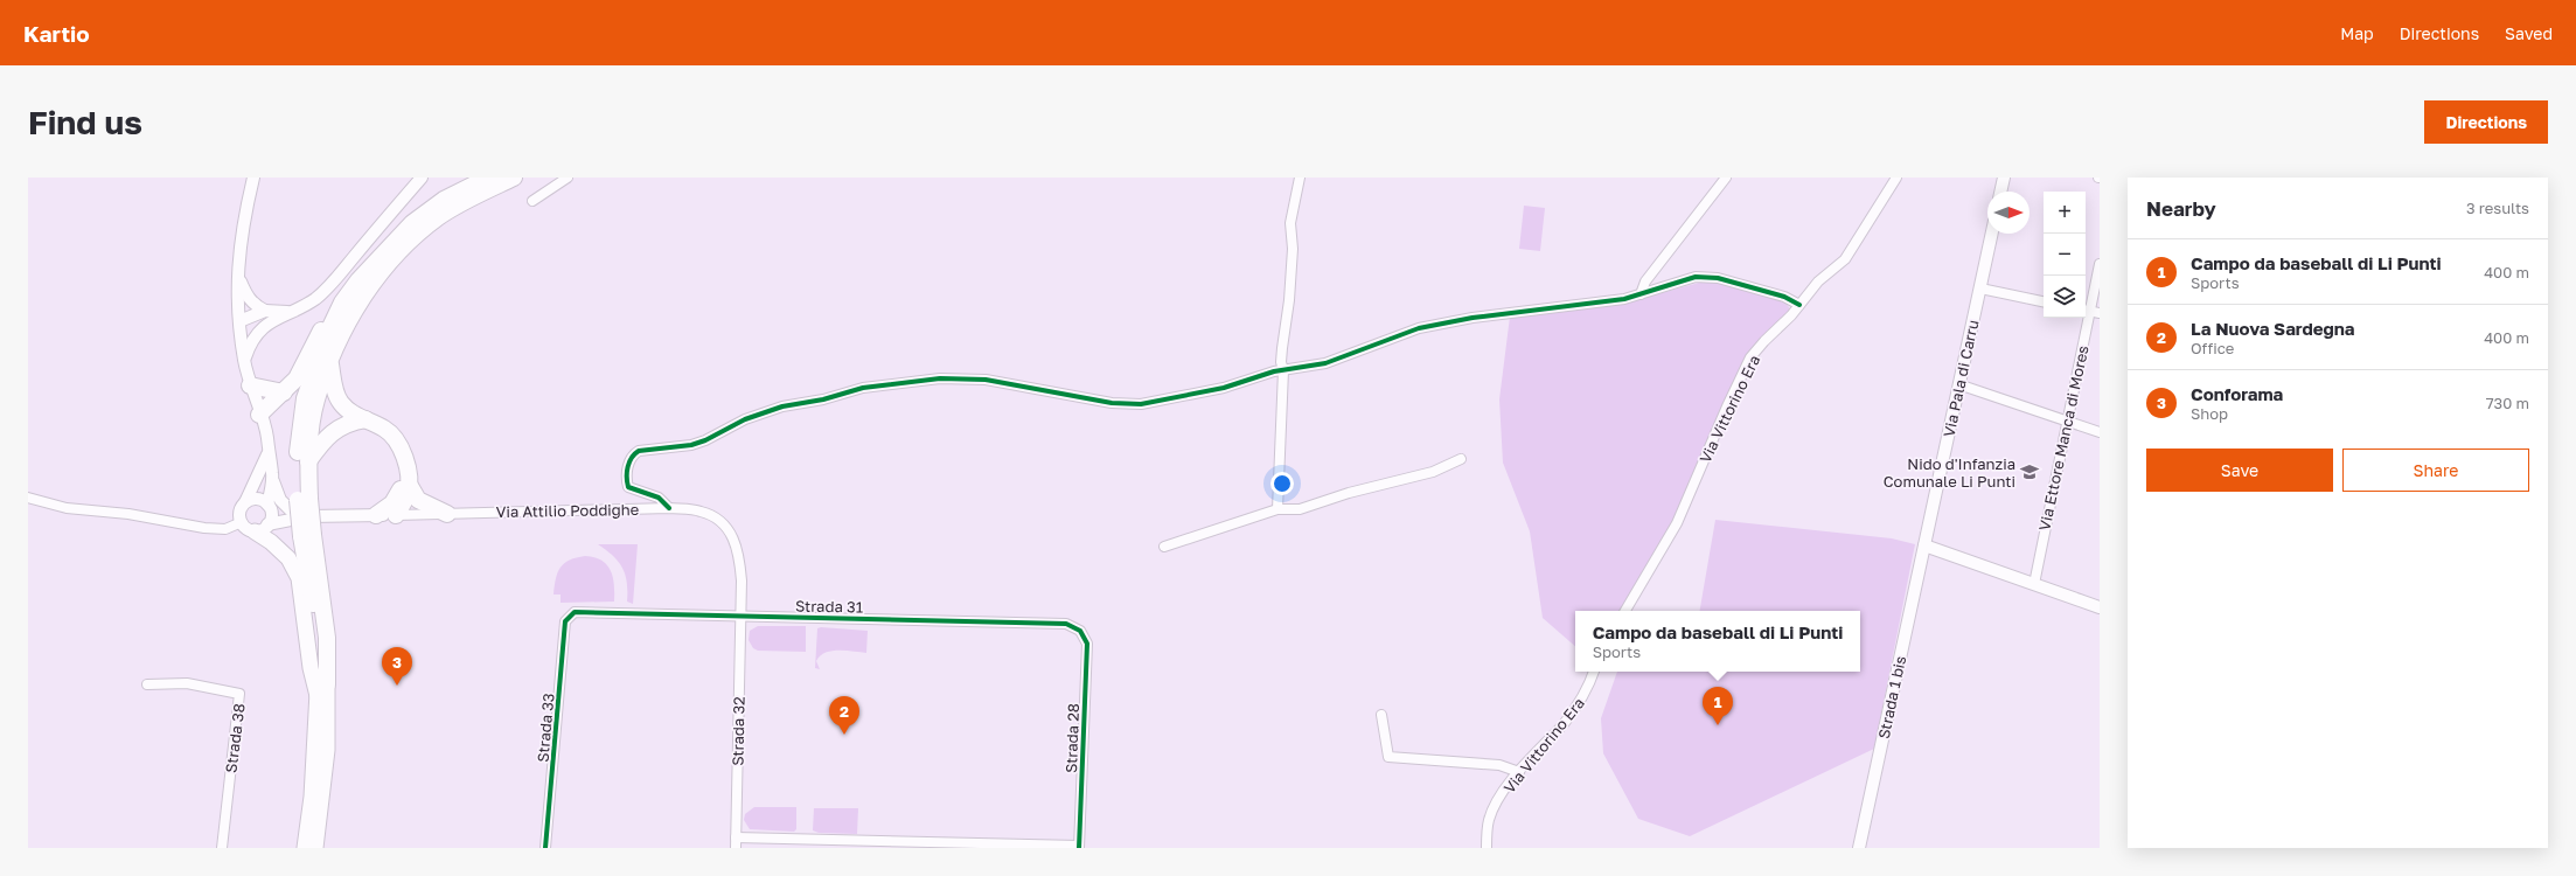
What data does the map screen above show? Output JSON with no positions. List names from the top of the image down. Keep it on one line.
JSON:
{"streets":{"street":["Via Pala di Carru","Via Vittorino Era","Via Ettore Manca di Mores","Via Attilio Poddighe","Strada 31","Strada 1 bis","Strada 33","Strada 32","Strada 38","Strada 28"]},"crossings":[["Via Pala di Carru","Strada 1 bis"],["Via Attilio Poddighe","Strada 31"],["Via Attilio Poddighe","Strada 32"],["Strada 31","Strada 33"],["Strada 31","Strada 32"],["Strada 31","Strada 28"]],"places":{"school or university":["Nido d'Infanzia Comunale Li Punti"]},"north":"right","page":{"header":"Kartio","nav":["Map","Directions","Saved"],"buttons":["Directions",["Save","Share"]],"title":"Find us","heading":["Nearby","3 results"],"map_buttons":["+","−"],"list":[{"mark":"1","name":"Campo da baseball di Li Punti","note":"Sports","value":"400 m"},{"mark":"2","name":"La Nuova Sardegna","note":"Office","value":"400 m"},{"mark":"3","name":"Conforama","note":"Shop","value":"730 m"}],"popup":["Campo da baseball di Li Punti","Sports"],"pins":["3","1","2"]}}
